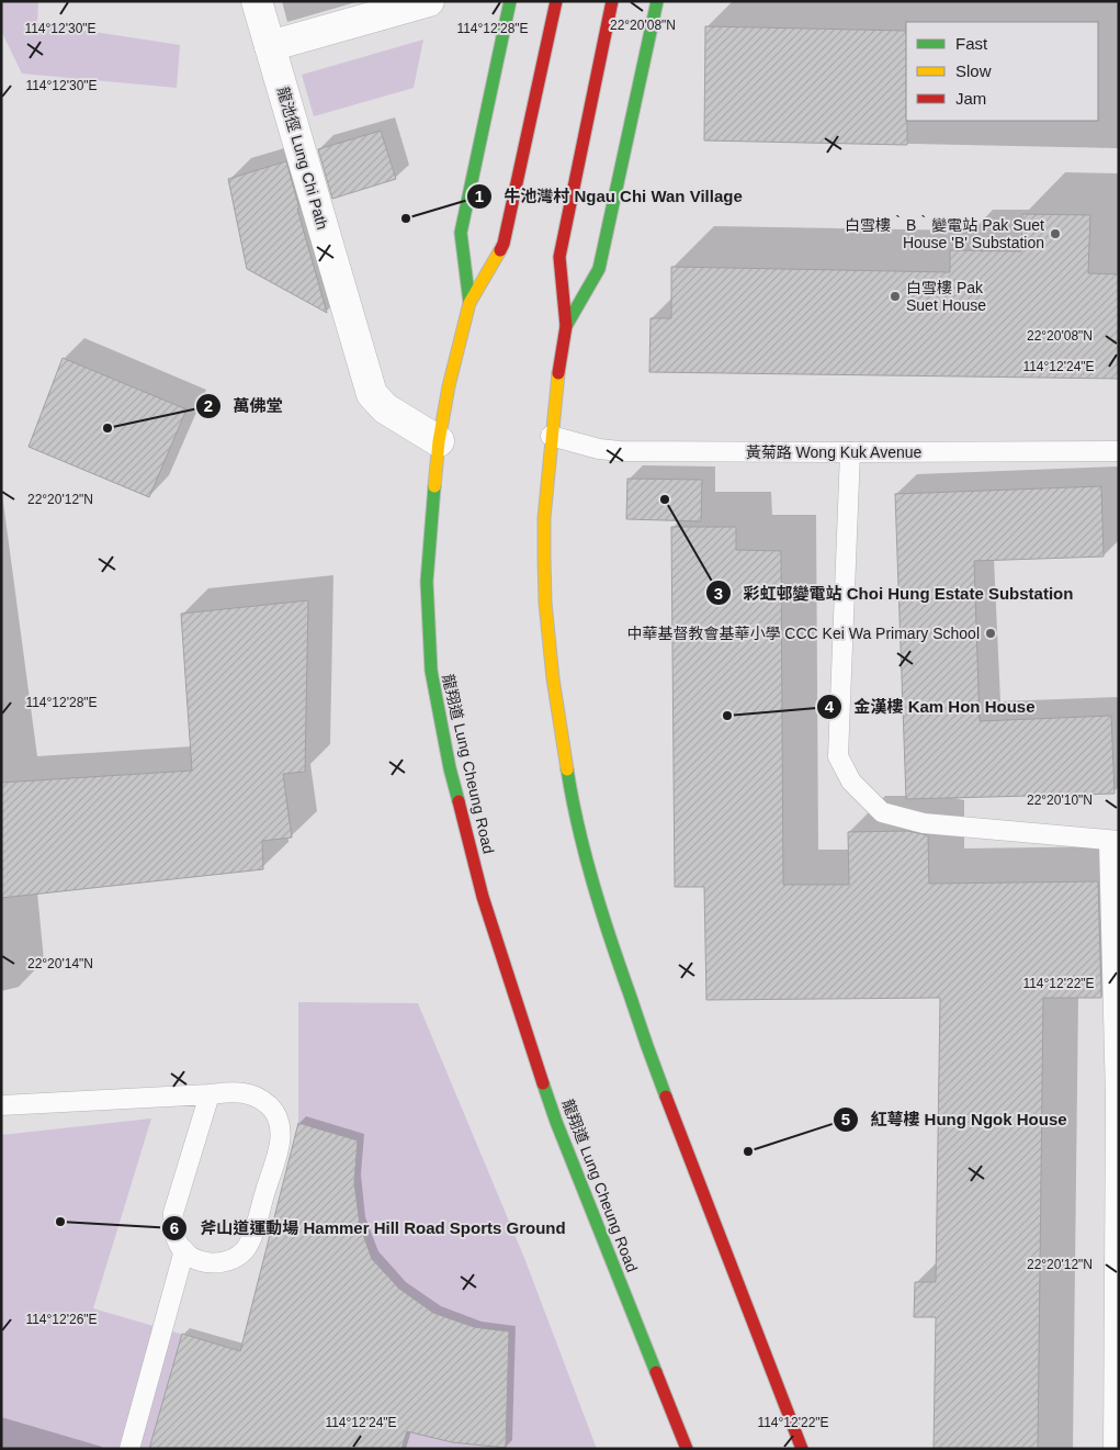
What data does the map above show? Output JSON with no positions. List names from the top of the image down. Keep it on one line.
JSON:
{"streets":{"highway":["龍翔道 Lung Cheung Road"],"street":["龍池徑 Lung Chi Path"],"lane":["黃菊路 Wong Kuk Avenue"]},"crossings":[["龍池徑 Lung Chi Path","龍翔道 Lung Cheung Road"]],"places":["牛池灣村 Ngau Chi Wan Village","白雪樓‵B‵變電站 Pak Suet House 'B' Substation","白雪樓 Pak Suet House","萬佛堂","彩虹邨變電站 Choi Hung Estate Substation","中華基督教會基華小學 CCC Kei Wa Primary School","金漢樓 Kam Hon House","紅萼樓 Hung Ngok House","斧山道運動場 Hammer Hill Road Sports Ground"],"legend":["Fast","Slow","Jam"],"coordinates":["22°20'08\"N","114°12'30\"E","114°12'28\"E","114°12'24\"E","22°20'12\"N","22°20'10\"N","22°20'14\"N","114°12'22\"E","114°12'26\"E"]}
